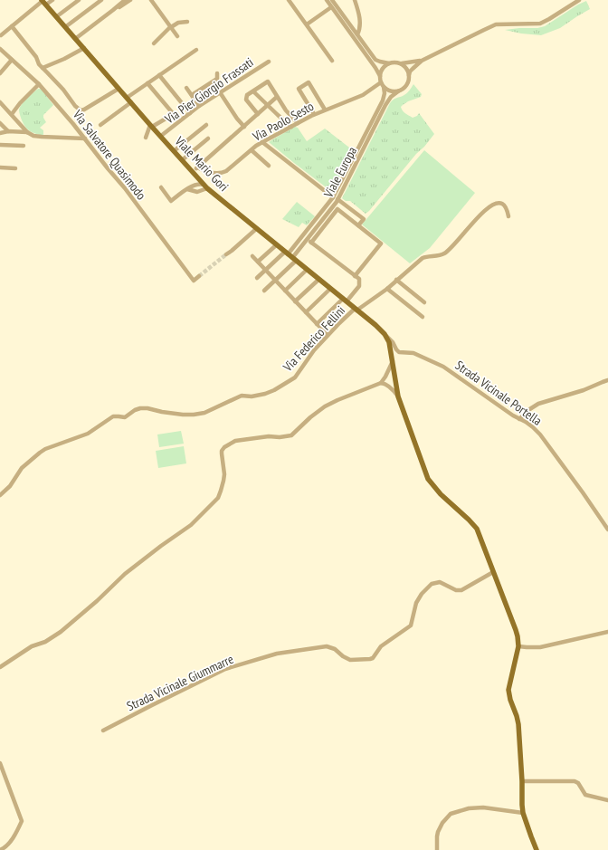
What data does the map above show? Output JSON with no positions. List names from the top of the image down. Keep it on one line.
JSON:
{"streets":{"main road":["Viale Mario Gori"],"street":["Via Pier Giorgio Frassati","Via Paolo Sesto","Via Salvatore Quasimodo","Viale Europa","Via Federico Fellini","Strada Vicinale Portella","Strada Vicinale Giummarre"]},"crossings":[["Via Pier Giorgio Frassati","Viale Mario Gori"],["Via Paolo Sesto","Viale Europa"],["Viale Mario Gori","Viale Europa"],["Viale Mario Gori","Via Federico Fellini"],["Viale Mario Gori","Strada Vicinale Portella"]]}
